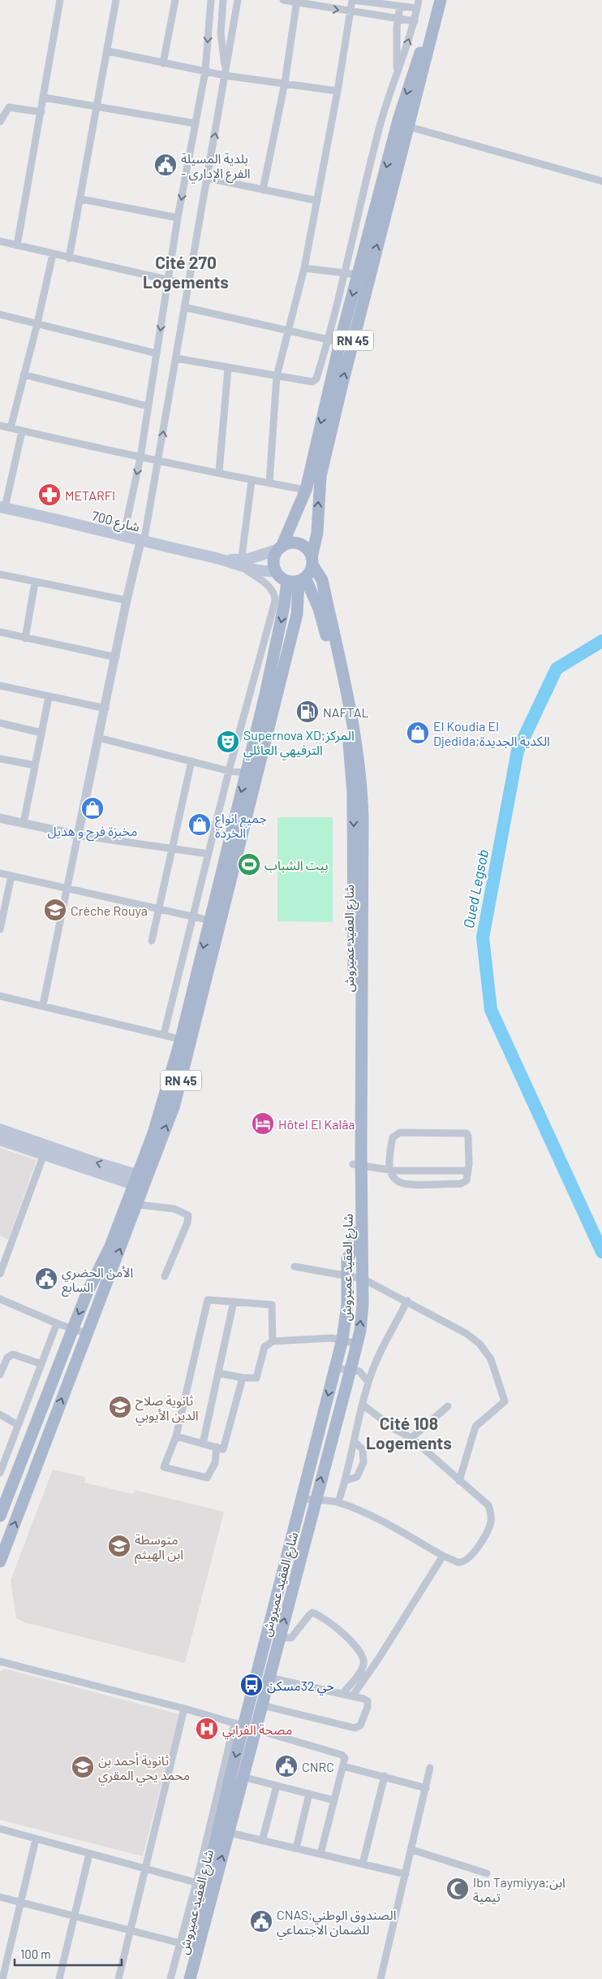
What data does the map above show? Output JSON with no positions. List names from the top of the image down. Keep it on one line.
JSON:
{"streets":{"main road":["RN 45","شارع 700","شارع العقيد عميروش"]},"crossings":[["RN 45","شارع العقيد عميروش"]],"districts":["Cité 270 Logements","Cité 108 Logements"],"water":["Oued Legsob"],"places":{"public building":["بلدية المسيلة - الفرع الإداري","الأمن الحضري السابع","CNRC","CNAS;الصندوق الوطني للضمان الاجتماعي"],"pharmacy":["METARFI"],"fuel station":["NAFTAL"],"shop":["El Koudia El Djedida;الكدية الجديدة","مخبزة فرح و هديل","جميع انواع الخردة"],"theatre":["Supernova XD;المركز الترفيهي العائلي"],"sports":["بيت الشباب"],"school or university":["Crèche Rouya","ثانوية صلاح الدين الأيوبي","متوسطة ابن الهيثم","ثانوية أحمد بن محمد يحي المقري"],"hotel":["Hôtel El Kalâa"],"bus stop":["حي 32مسكن"],"hospital":["مصحة الفرابي"],"mosque":["Ibn Taymiyya;ابن تيمية"]},"scale_bar":"100 m"}
